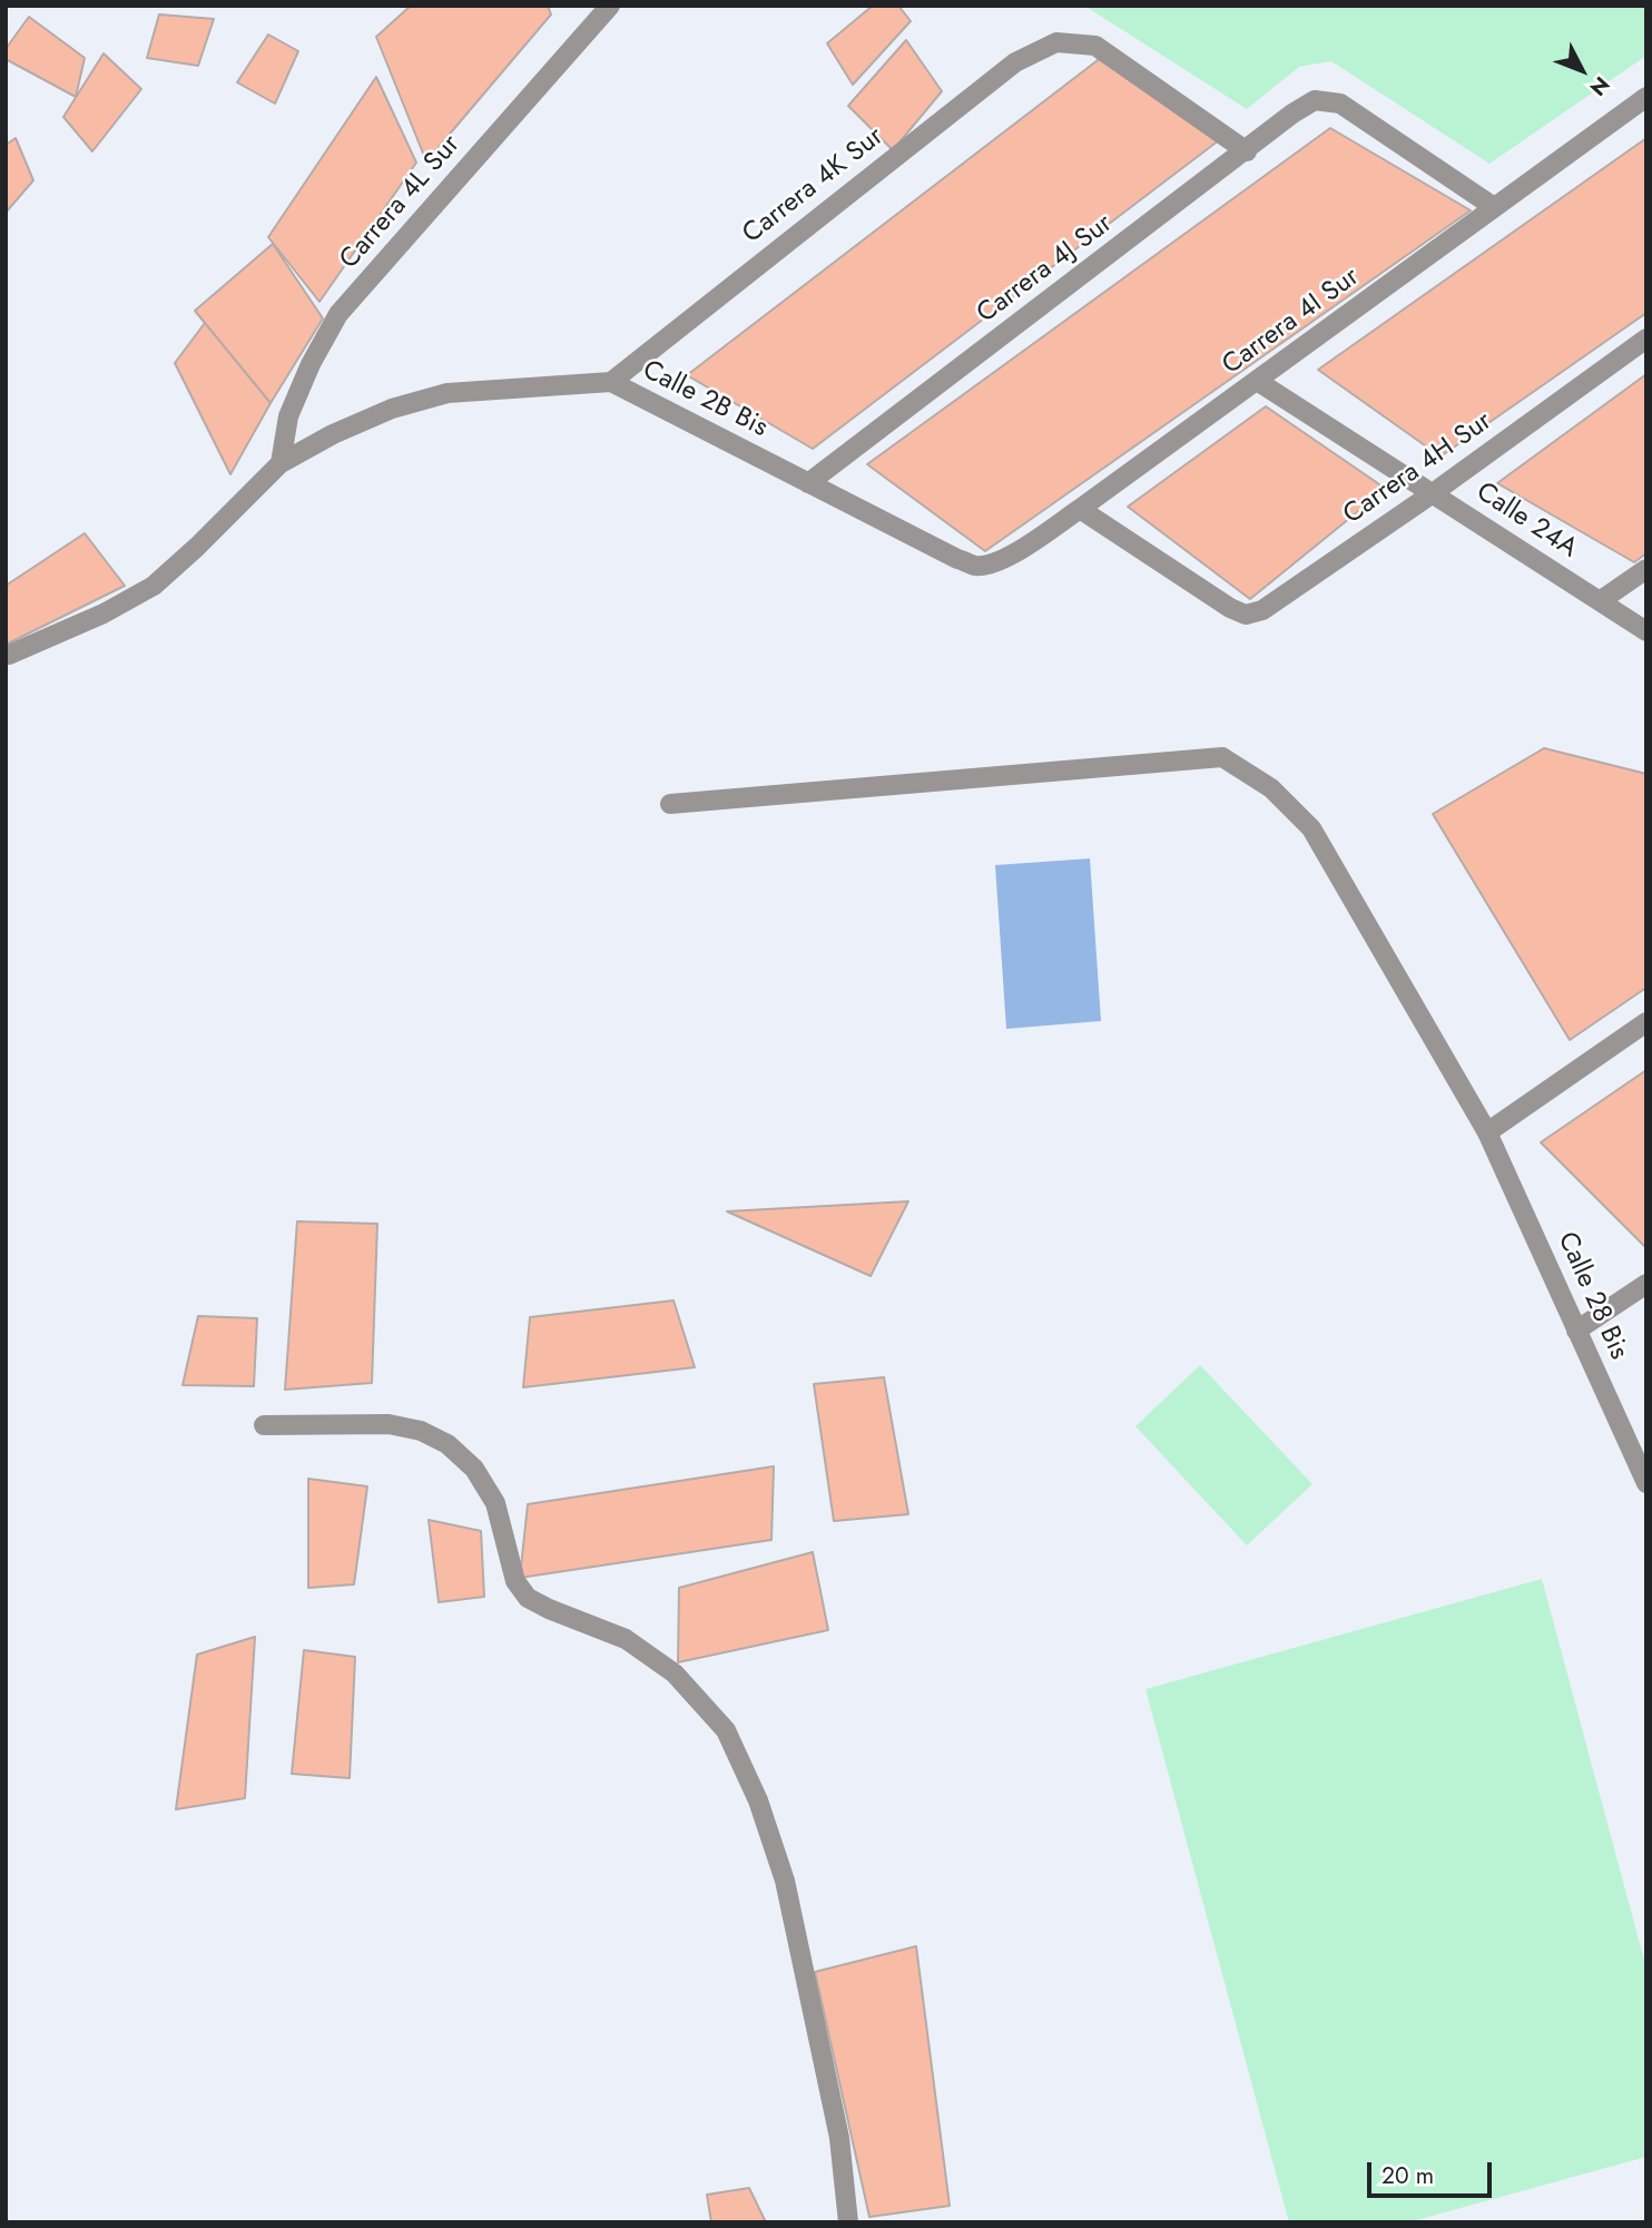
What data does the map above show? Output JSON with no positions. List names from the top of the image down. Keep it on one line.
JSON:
{"streets":{"street":["Carrera 4K Sur","Carrera 4L Sur","Carrera 4J Sur","Carrera 4I Sur","Calle 2B Bis","Carrera 4H Sur","Calle 24A","Calle 28 Bis"]},"crossings":[["Carrera 4K Sur","Carrera 4J Sur"],["Carrera 4K Sur","Calle 2B Bis"],["Carrera 4L Sur","Calle 2B Bis"],["Carrera 4J Sur","Carrera 4I Sur"],["Carrera 4J Sur","Calle 2B Bis"],["Carrera 4I Sur","Calle 2B Bis"],["Carrera 4I Sur","Carrera 4H Sur"],["Carrera 4I Sur","Calle 24A"],["Carrera 4H Sur","Calle 24A"]],"scale_bar":"20 m","north":"bottom right"}
